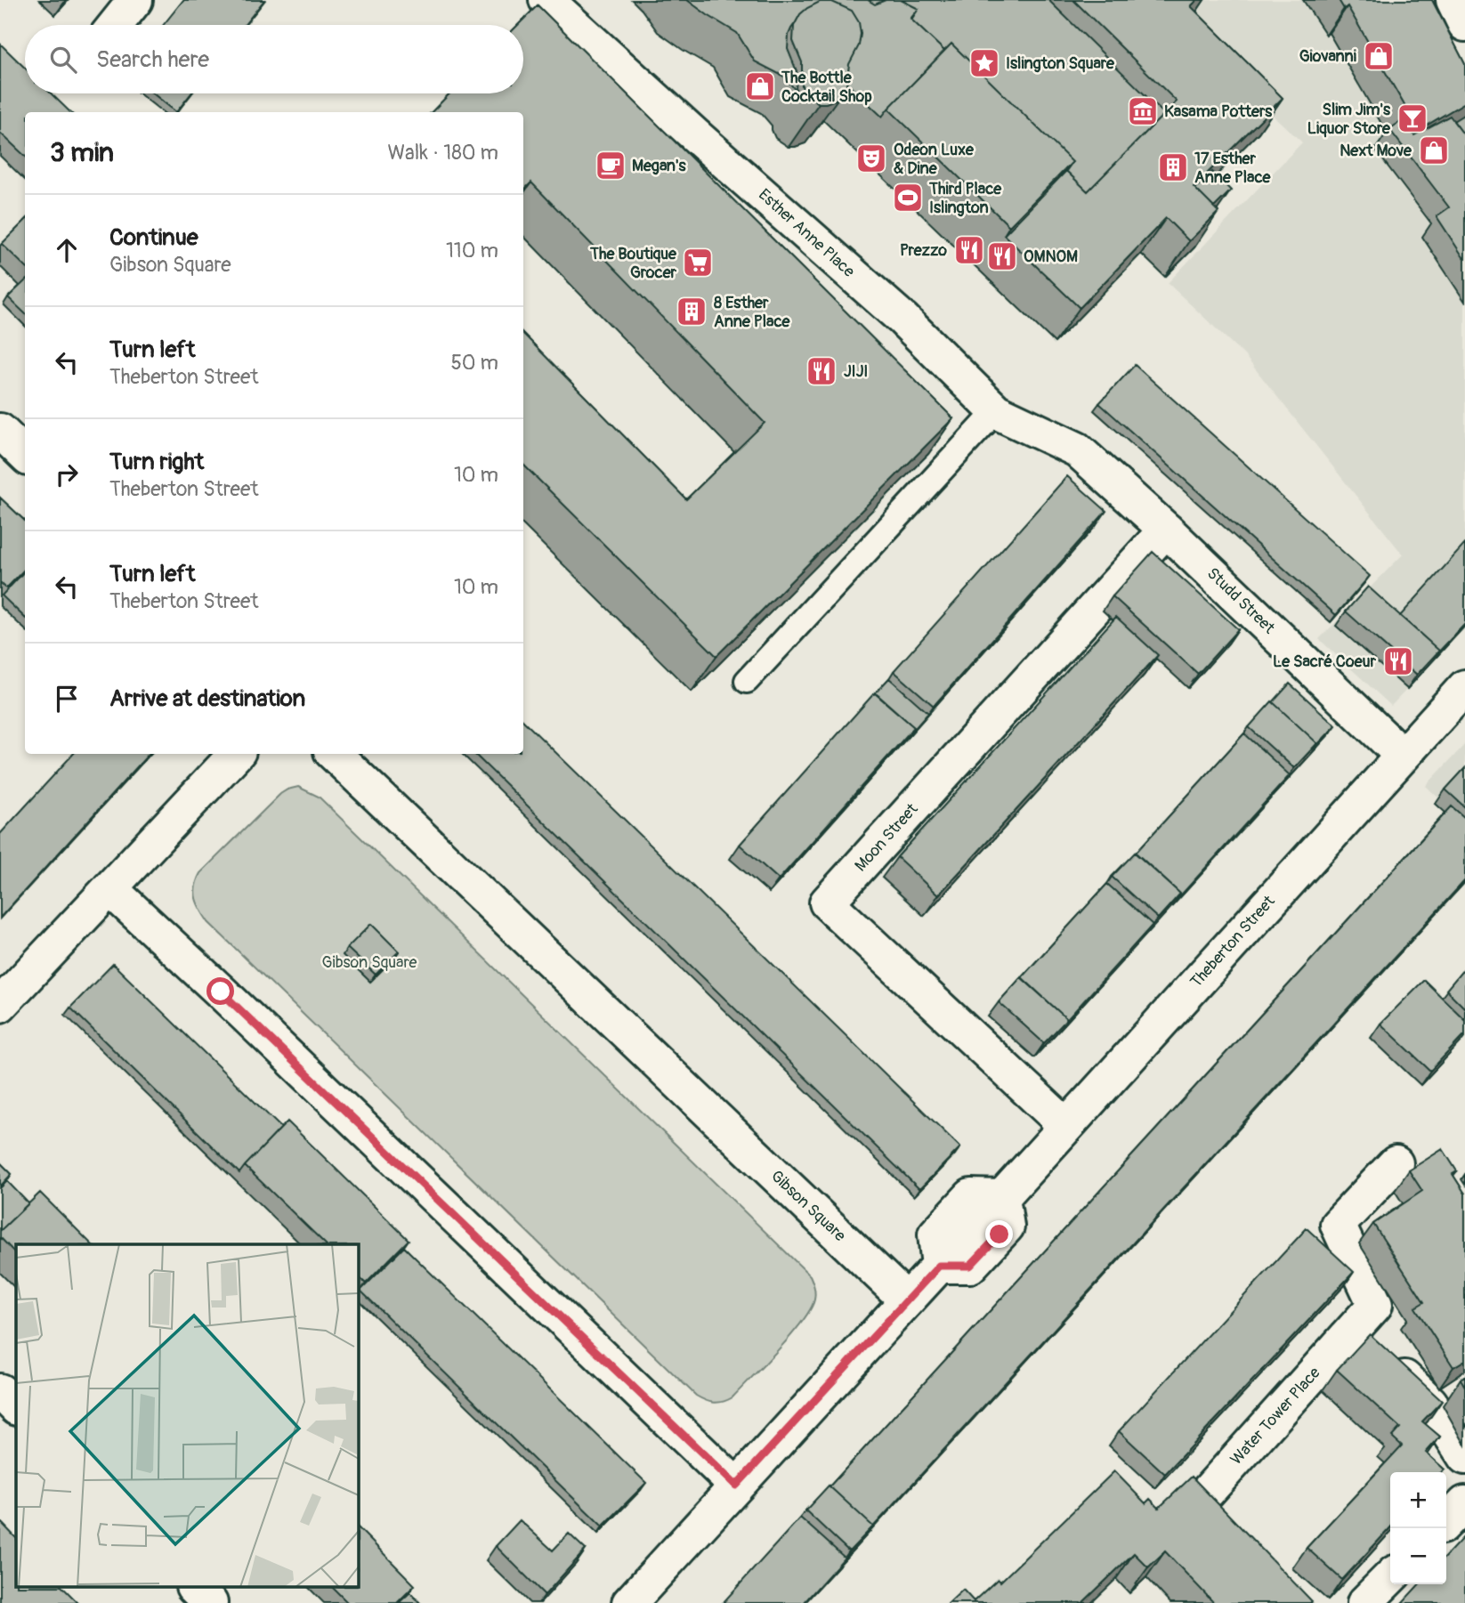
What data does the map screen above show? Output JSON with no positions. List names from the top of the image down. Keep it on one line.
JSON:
{"streets":{"main road":["Esther Anne Place","Studd Street","Moon Street","Theberton Street","Gibson Square","Water Tower Place"]},"crossings":[["Esther Anne Place","Studd Street"],["Studd Street","Moon Street"],["Studd Street","Theberton Street"],["Moon Street","Theberton Street"]],"parks":["Gibson Square"],"places":{"shop":["Giovanni","The Bottle Cocktail Shop","Next Move"],"place":["Islington Square"],"museum":["Kasama Potters"],"bar":["Slim Jim's Liquor Store"],"theatre":["Odeon Luxe & Dine"],"cafe":["Megan's"],"building":["17 Esther Anne Place","8 Esther Anne Place"],"sports":["Third Place Islington"],"restaurant":["Prezzo","OMNOM","JIJI","Le Sacré Coeur"],"supermarket":["The Boutique Grocer"]},"page":{"search":"Search here","heading":["3 min","Walk · 180 m"],"list":[["Continue","Gibson Square","110 m"],["Turn left","Theberton Street","50 m"],["Turn right","Theberton Street","10 m"],["Turn left","Theberton Street","10 m"],"Arrive at destination"],"map_buttons":["+","−"]}}
